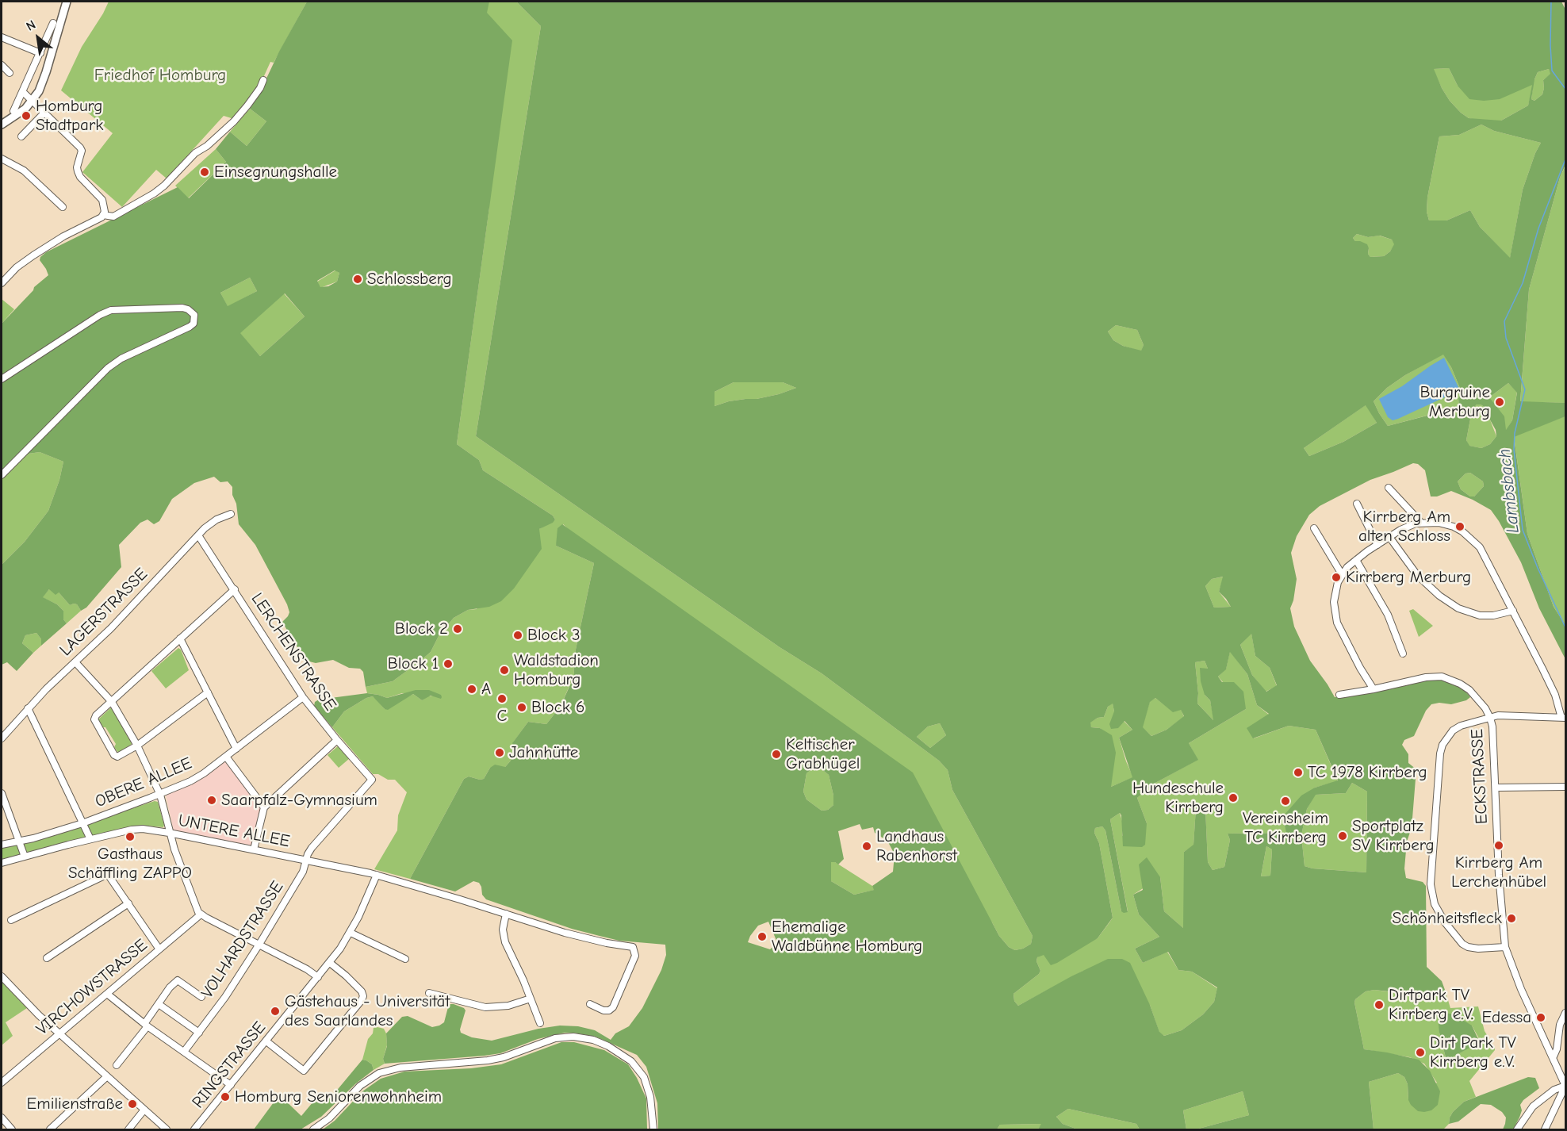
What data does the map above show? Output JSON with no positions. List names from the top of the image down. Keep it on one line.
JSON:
{"streets":{"street":["LAGERSTRASSE","LERCHENSTRASSE","ECKSTRASSE","OBERE ALLEE","UNTERE ALLEE","VOLHARDSTRASSE","VIRCHOWSTRASSE","RINGSTRASSE"]},"crossings":[["LAGERSTRASSE","LERCHENSTRASSE"],["LERCHENSTRASSE","OBERE ALLEE"],["LERCHENSTRASSE","VOLHARDSTRASSE"],["UNTERE ALLEE","VOLHARDSTRASSE"],["UNTERE ALLEE","RINGSTRASSE"]],"water":["Lambsbach"],"parks":["Friedhof Homburg"],"places":["Homburg Stadtpark","Einsegnungshalle","Schlossberg","Burgruine Merburg","Kirrberg Am alten Schloss","Kirrberg Merburg","Block 2","Block 3","Block 1","Waldstadion Homburg","A","C","Block 6","Jahnhütte","Keltischer Grabhügel","TC 1978 Kirrberg","Hundeschule Kirrberg","Saarpfalz-Gymnasium","Vereinsheim TC Kirrberg","Sportplatz SV Kirrberg","Gasthaus Schäffling ZAPPO","Kirrberg Am Lerchenhübel","Landhaus Rabenhorst","Schönheitsfleck","Ehemalige Waldbühne Homburg","Dirtpark TV Kirrberg e.V.","Gästehaus - Universität des Saarlandes","Edessa","Dirt Park TV Kirrberg e.V.","Homburg Seniorenwohnheim","Emilienstraße"],"north":"top left"}
